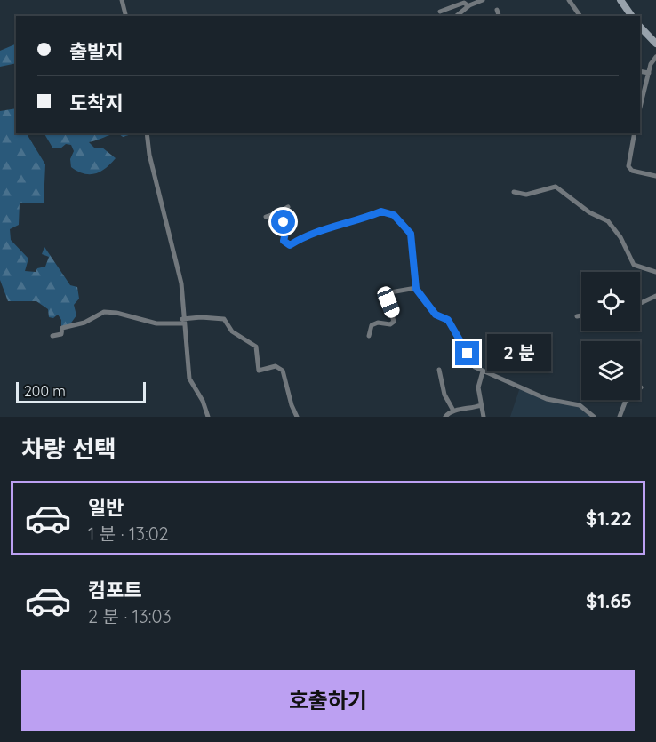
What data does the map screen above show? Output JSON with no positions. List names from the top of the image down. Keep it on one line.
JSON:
{"scale_bar":"200 m","page":{"banner":["출발지","도착지"],"bubble":"2 분","scale":"200 m","heading":"차량 선택","list":[{"name":"일반","note":"1 분 · 13:02","value":"$1.22"},{"name":"컴포트","note":"2 분 · 13:03","value":"$1.65"}],"buttons":"호출하기"}}
